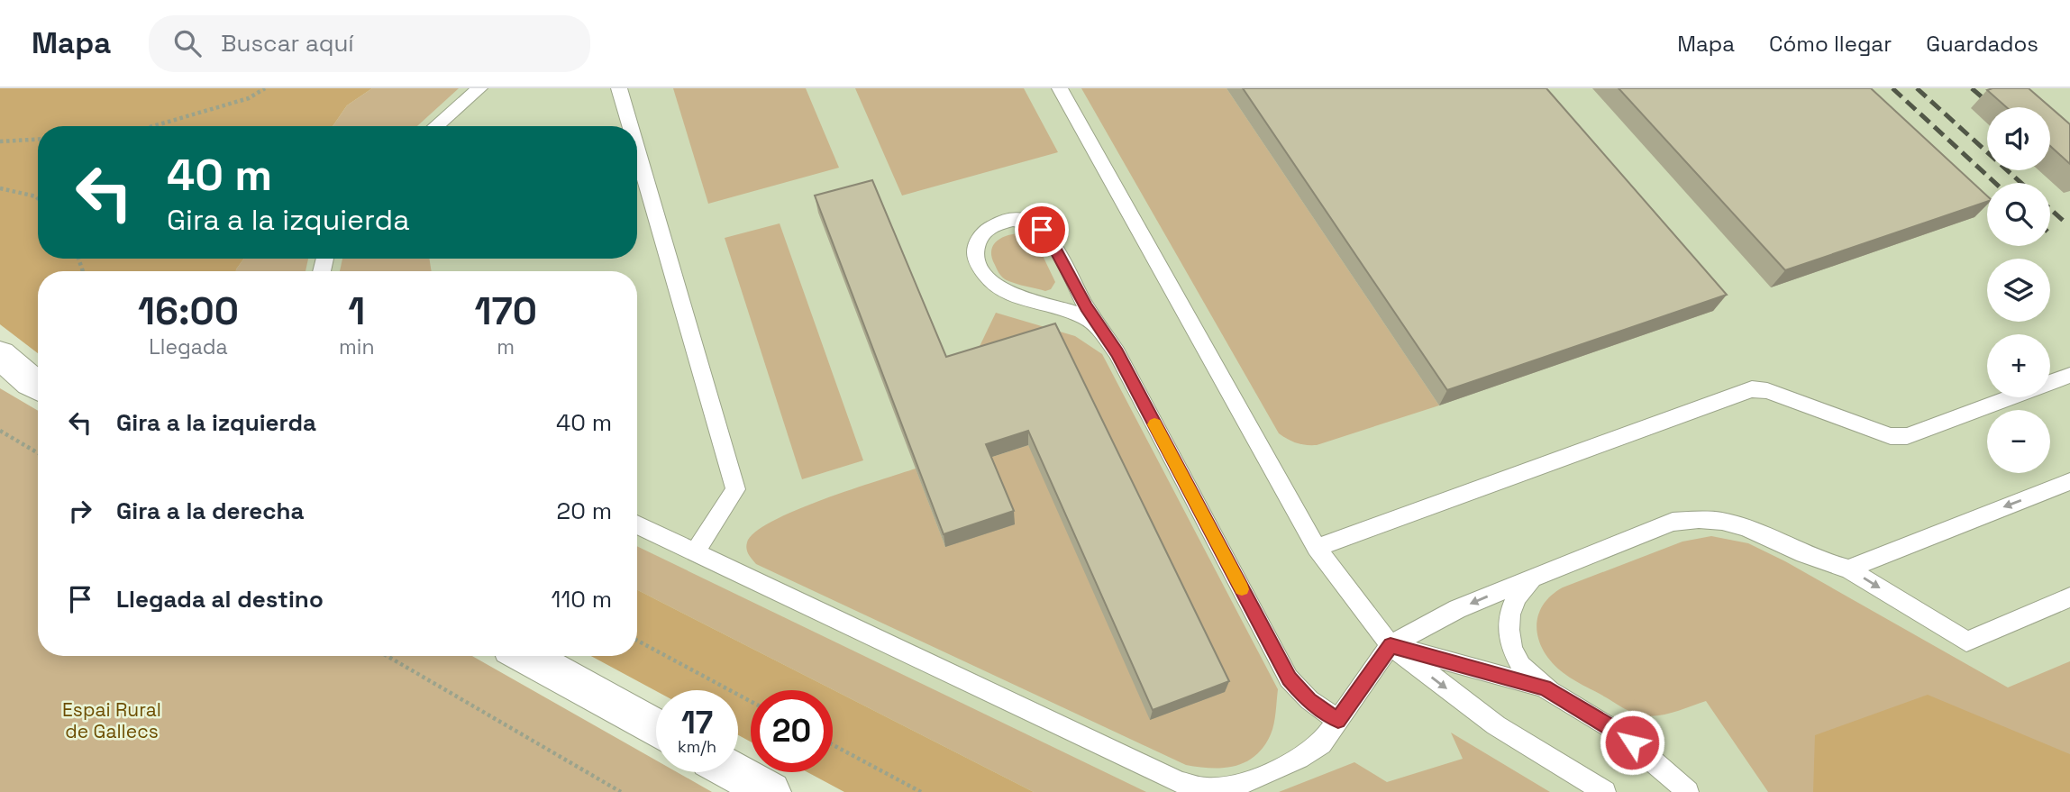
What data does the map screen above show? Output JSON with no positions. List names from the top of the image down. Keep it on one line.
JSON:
{"parks":["Espai Rural de Gallecs"],"page":{"header":"Mapa","search":"Buscar aquí","nav":["Mapa","Cómo llegar","Guardados"],"map_buttons":["+","−"],"turn":["40 m","Gira a la izquierda"],"eta":["16:00","Llegada","1","min","170","m"],"list":[{"name":"Gira a la izquierda","value":"40 m"},{"name":"Gira a la derecha","value":"20 m"},{"name":"Llegada al destino","value":"110 m"}],"speed":"17 km/h","limit":"20"}}
